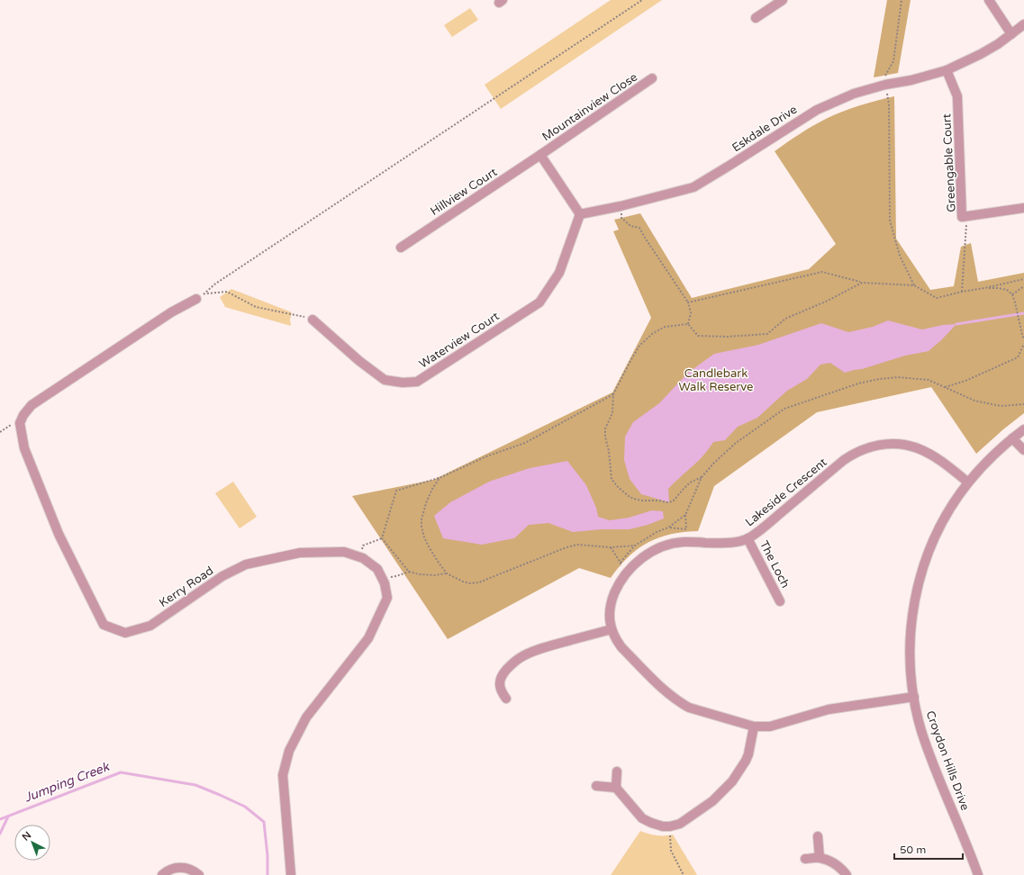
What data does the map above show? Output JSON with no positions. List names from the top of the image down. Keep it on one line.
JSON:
{"streets":{"street":["Mountainview Close","Eskdale Drive","Greengable Court","Hillview Court","Waterview Court","Lakeside Crescent","The Loch","Kerry Road","Croydon Hills Drive"]},"crossings":[["Mountainview Close","Hillview Court"],["Eskdale Drive","Greengable Court"],["Eskdale Drive","Waterview Court"],["Lakeside Crescent","The Loch"],["Lakeside Crescent","Croydon Hills Drive"]],"water":["Jumping Creek"],"parks":["Candlebark Walk Reserve"],"scale_bar":"50 m","north":"top left"}
